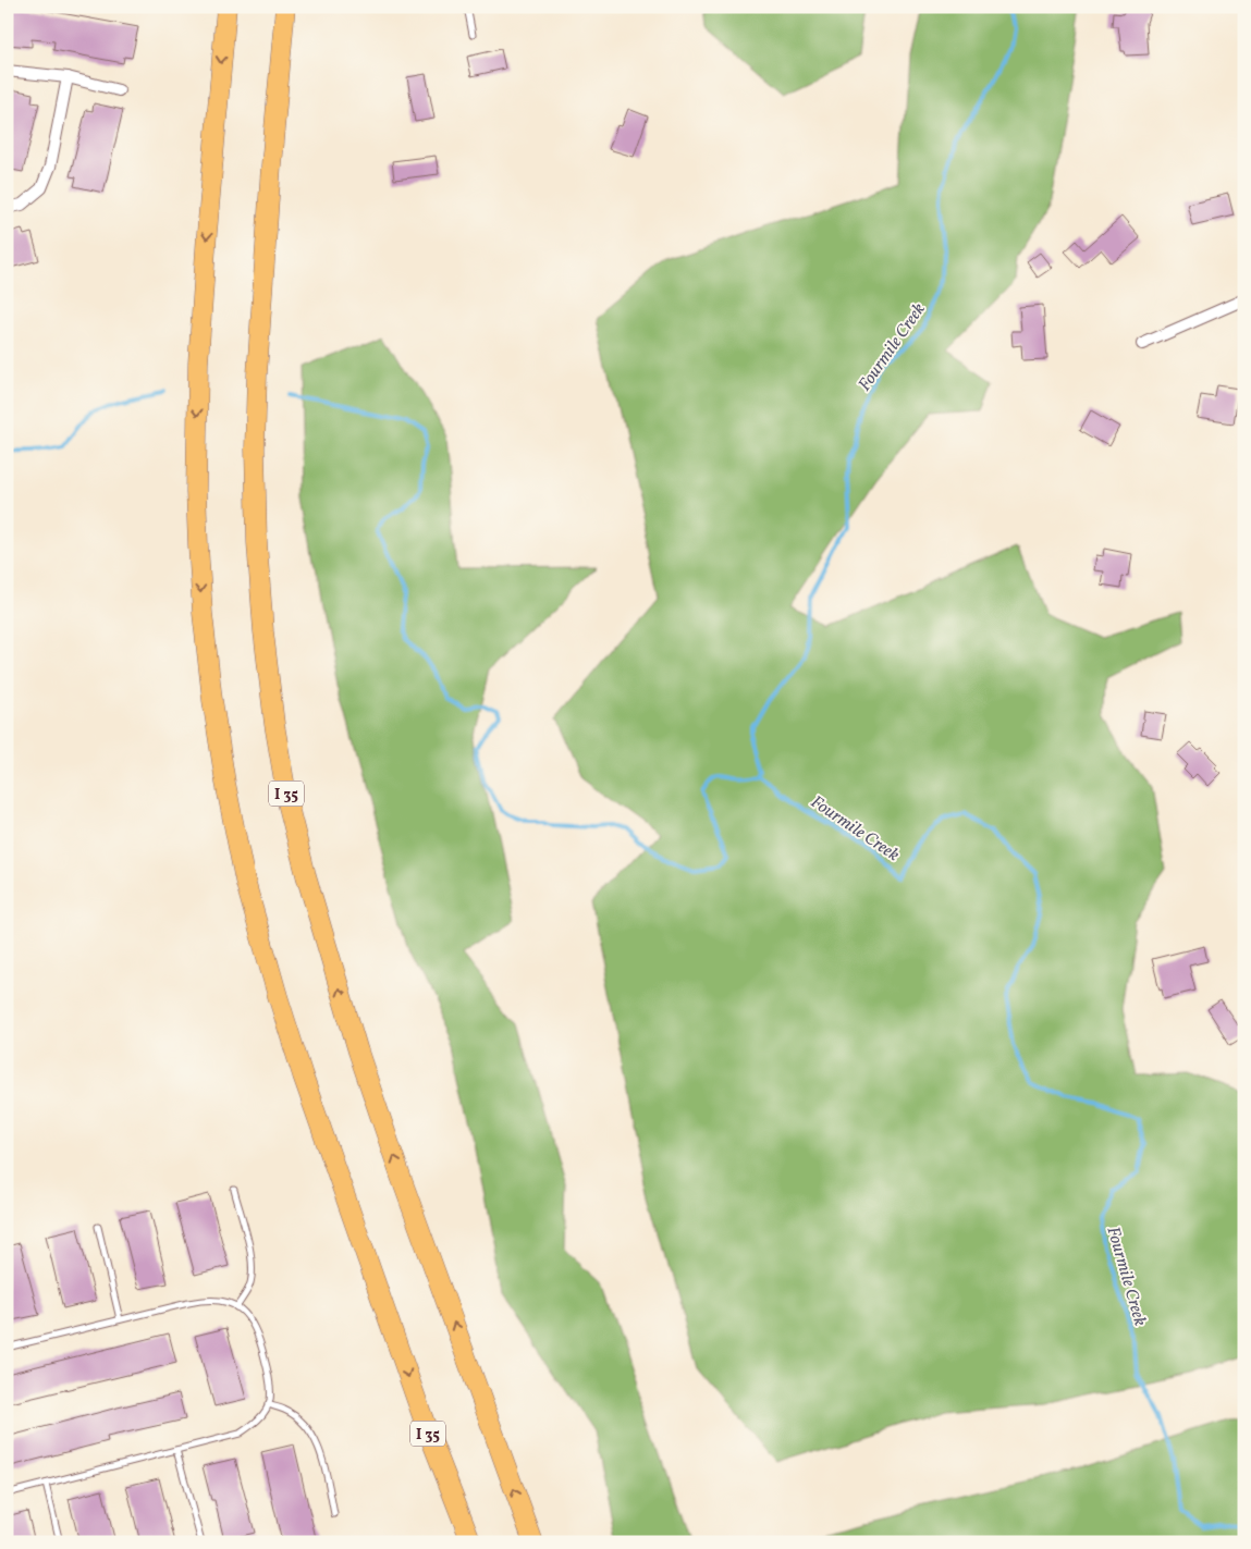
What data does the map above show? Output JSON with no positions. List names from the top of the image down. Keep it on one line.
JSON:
{"streets":{"highway":["I 35"]},"water":["Fourmile Creek"]}
